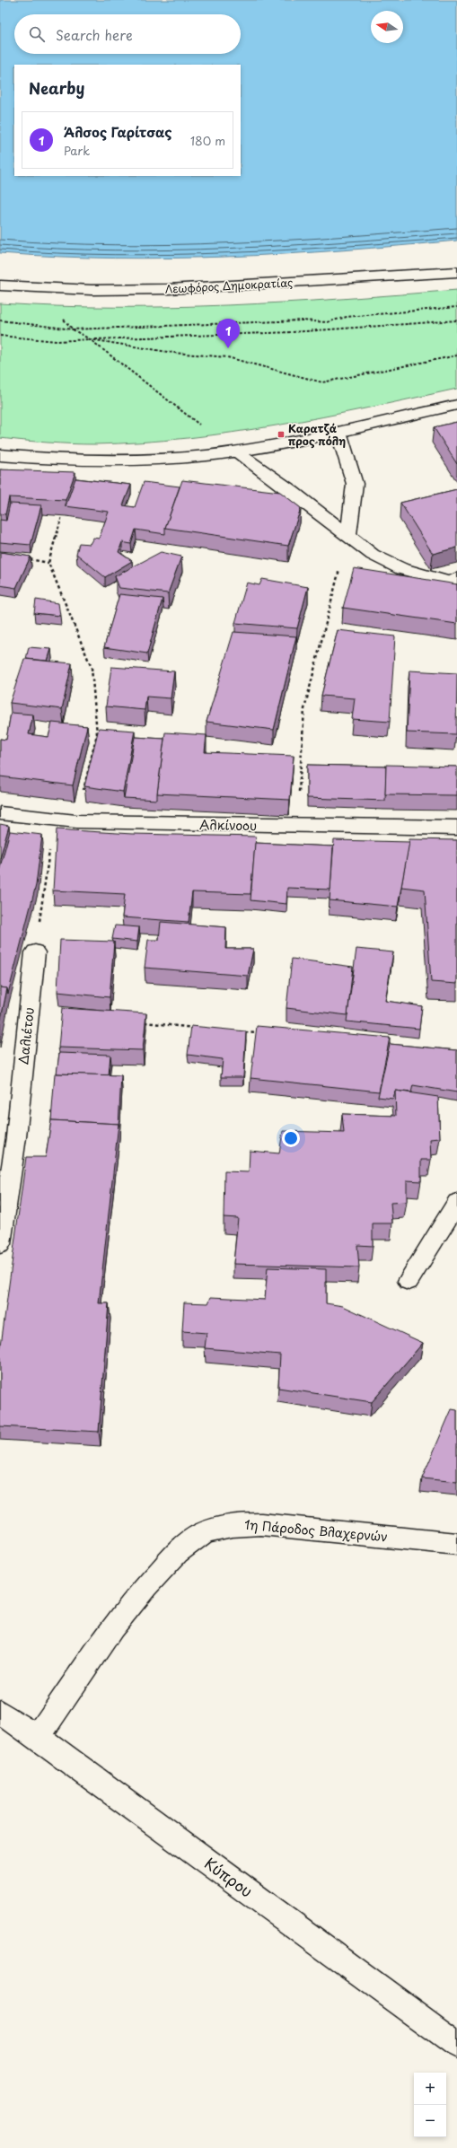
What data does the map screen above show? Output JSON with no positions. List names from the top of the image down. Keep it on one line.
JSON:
{"streets":{"street":["Λεωφόρος Δημοκρατίας","Αλκίνοου","Δαλιέτου","1η Πάροδος Βλαχερνών","Κύπρου"]},"crossings":[["1η Πάροδος Βλαχερνών","Κύπρου"]],"places":{"transit":["Καρατζά προς πόλη"]},"north":"left","page":{"search":"Search here","heading":"Nearby","list":[{"mark":"1","name":"Άλσος Γαρίτσας","note":"Park","value":"180 m"}],"pins":"1","map_buttons":["+","−"]}}
